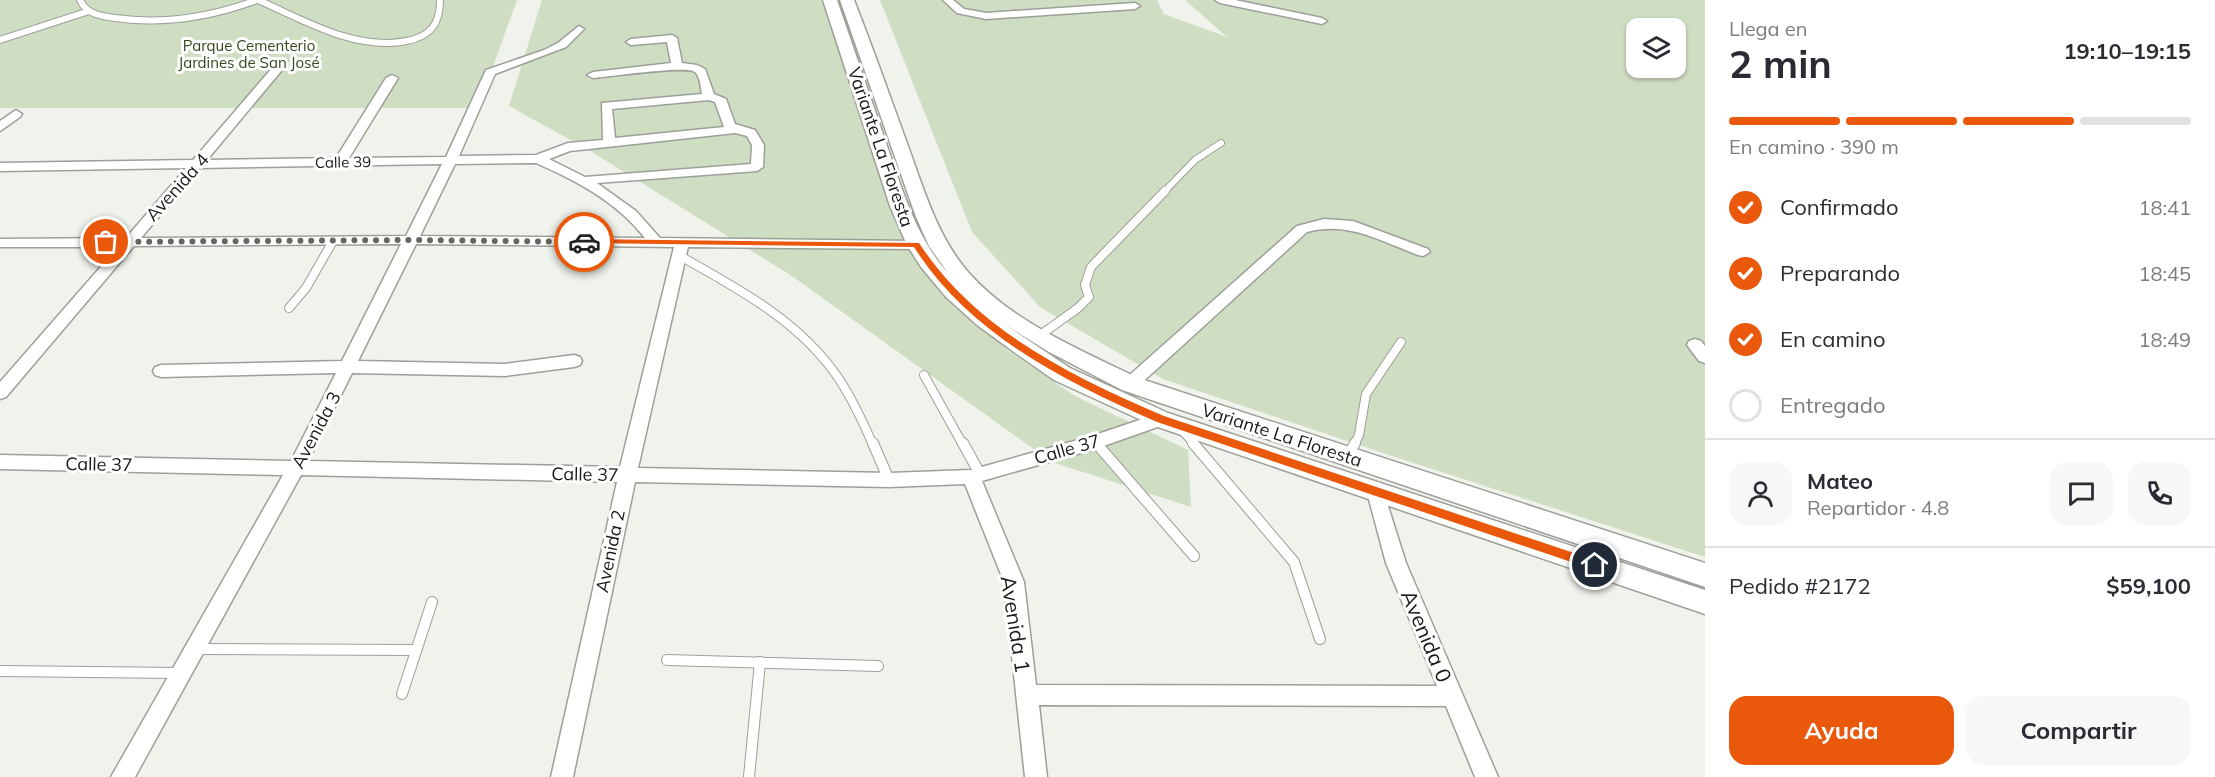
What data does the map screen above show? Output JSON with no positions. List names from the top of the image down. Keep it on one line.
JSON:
{"streets":{"main road":["Variante La Floresta"],"street":["Calle 39","Avenida 4","Avenida 3","Calle 37","Avenida 2","Avenida 1","Avenida 0"]},"crossings":[["Variante La Floresta","Calle 37"],["Variante La Floresta","Avenida 0"],["Calle 39","Avenida 4"],["Calle 39","Avenida 3"],["Avenida 3","Calle 37"],["Calle 37","Avenida 2"],["Calle 37","Avenida 1"]],"parks":["Parque Cementerio Jardines de San José"],"page":{"heading":["2 min","Llega en","19:10–19:15"],"panel":["Mateo","Repartidor · 4.8","Pedido #2172","$59,100"],"bar":"En camino · 390 m","list":[["Confirmado","18:41"],["Preparando","18:45"],["En camino","18:49"],"Entregado"],"buttons":["Ayuda","Compartir"]}}
